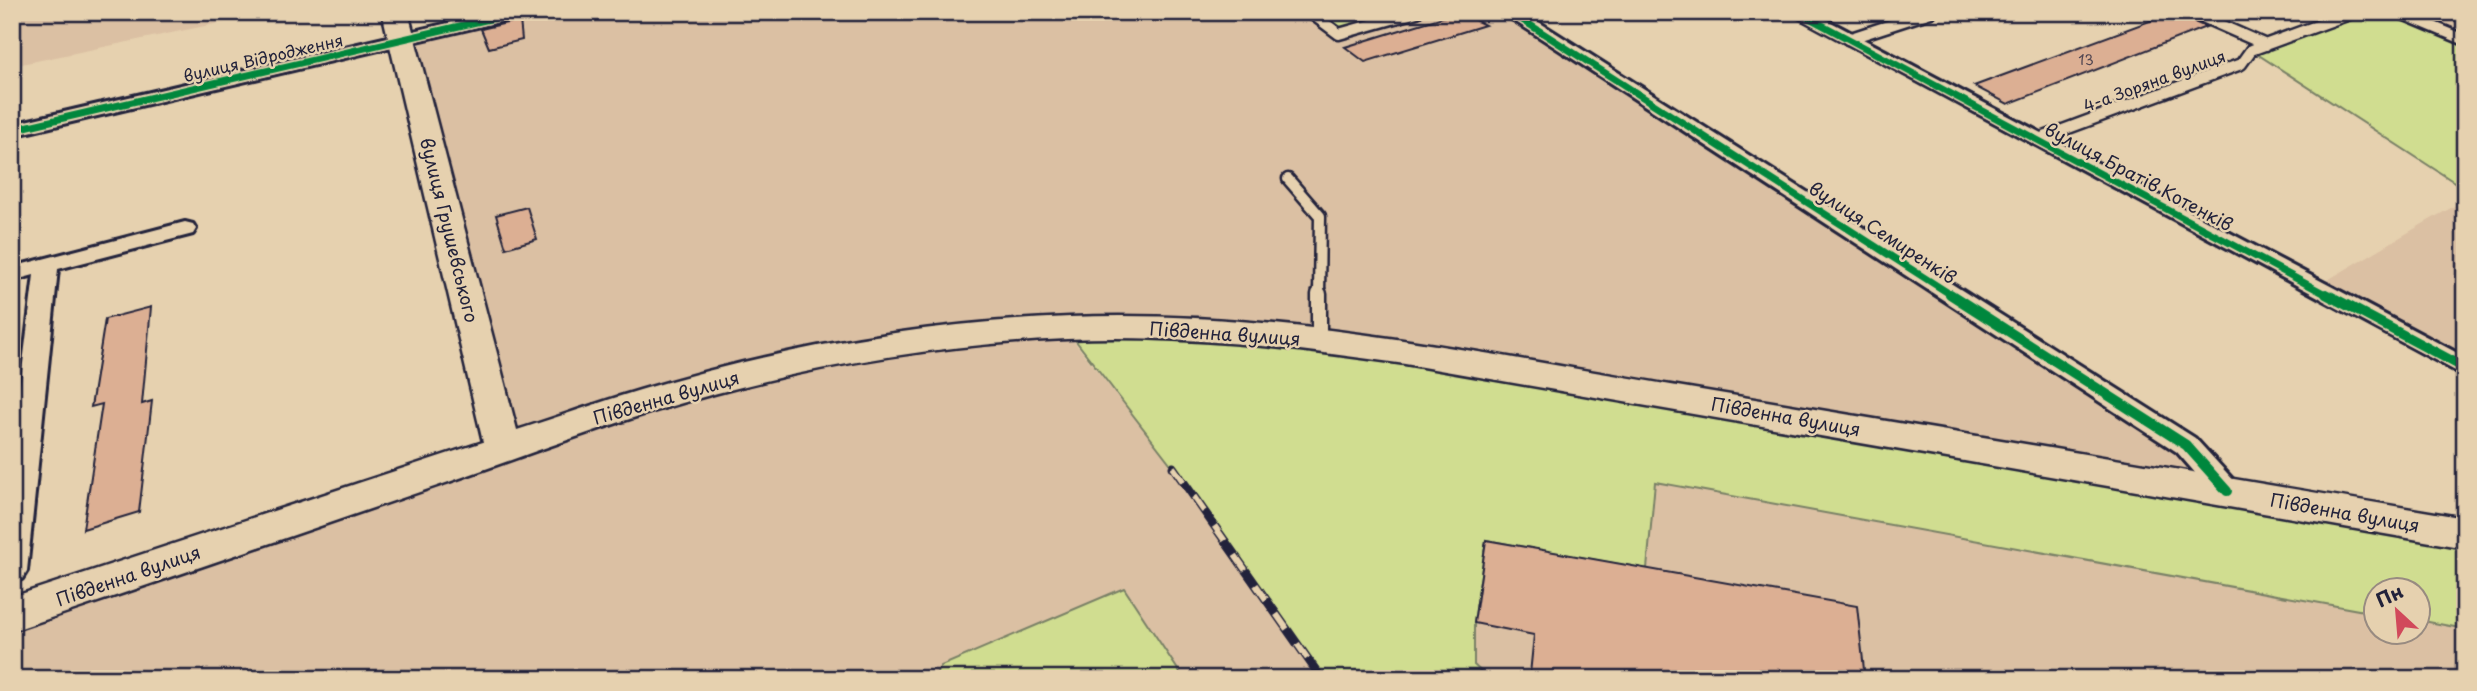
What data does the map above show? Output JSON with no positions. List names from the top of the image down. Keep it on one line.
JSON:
{"streets":{"main road":["вулиця Грушевського","Південна вулиця"],"street":["вулиця Відродження","вулиця Братів Котенків","вулиця Семиренків"],"lane":["4-а Зоряна вулиця"]},"crossings":[["вулиця Відродження","вулиця Грушевського"],["4-а Зоряна вулиця","вулиця Братів Котенків"],["вулиця Грушевського","Південна вулиця"],["вулиця Семиренків","Південна вулиця"]],"house_numbers":["13"],"north":"top left"}
